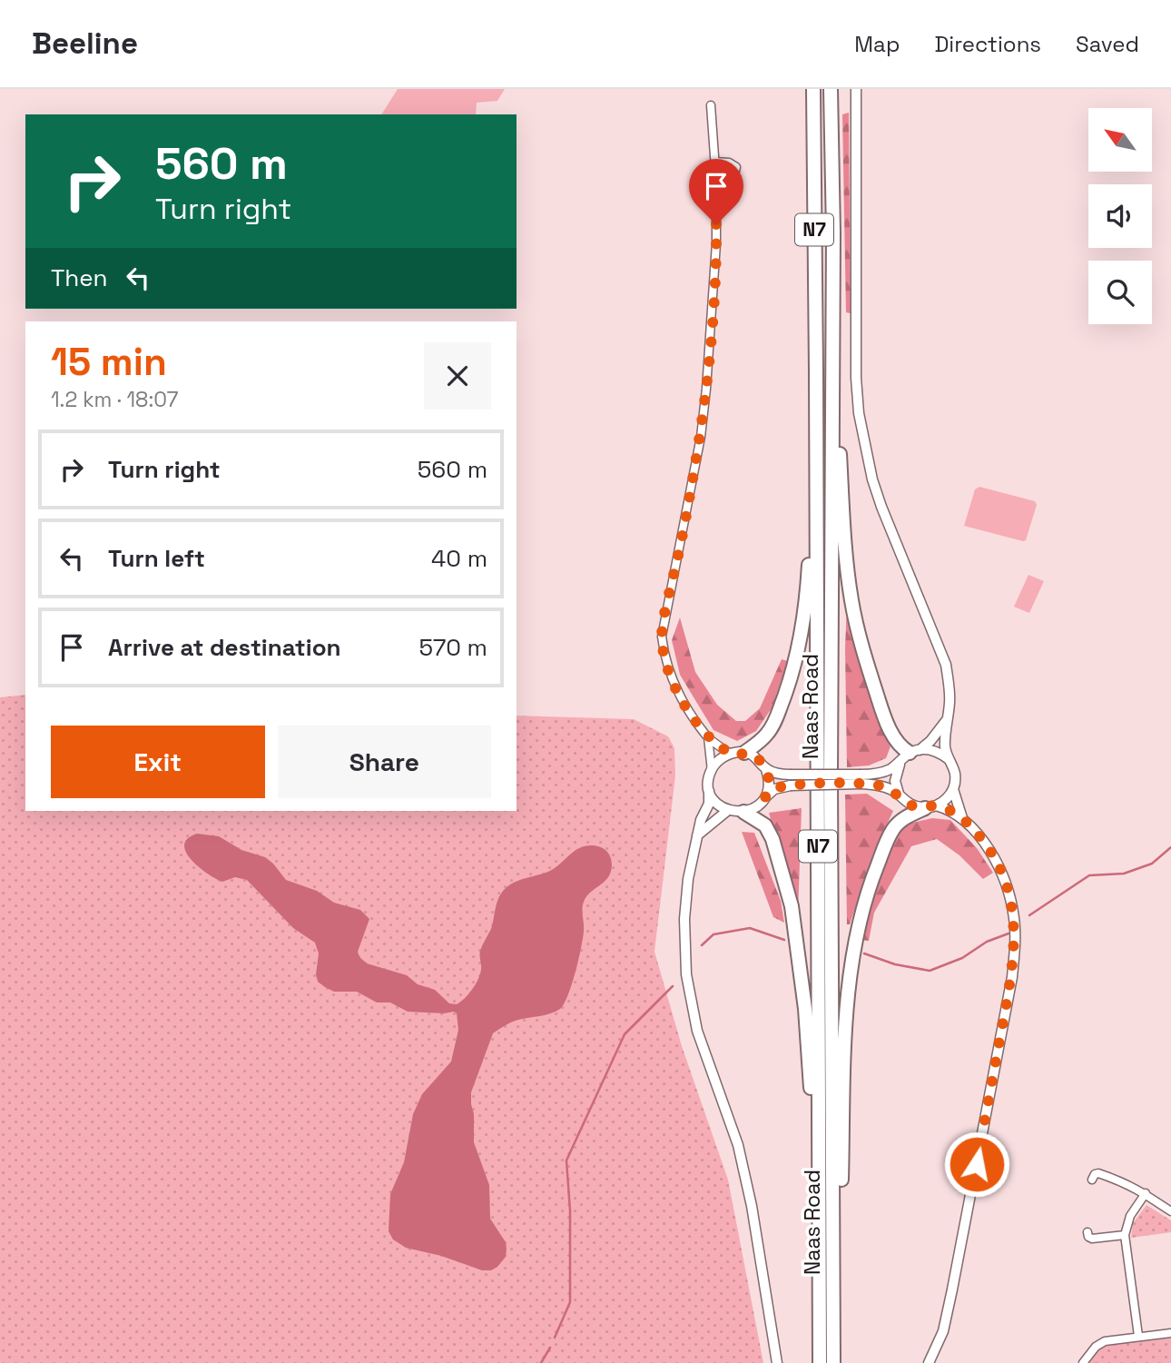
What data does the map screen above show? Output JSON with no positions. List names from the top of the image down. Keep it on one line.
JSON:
{"streets":{"highway":["N7","Naas Road"]},"crossings":[["N7","Naas Road"]],"north":"top left","page":{"header":"Beeline","nav":["Map","Directions","Saved"],"turn":["560 m","Turn right"],"then":"Then","heading":["15 min","1.2 km · 18:07"],"list":[{"name":"Turn right","value":"560 m"},{"name":"Turn left","value":"40 m"},{"name":"Arrive at destination","value":"570 m"}],"buttons":["Exit","Share"]}}
